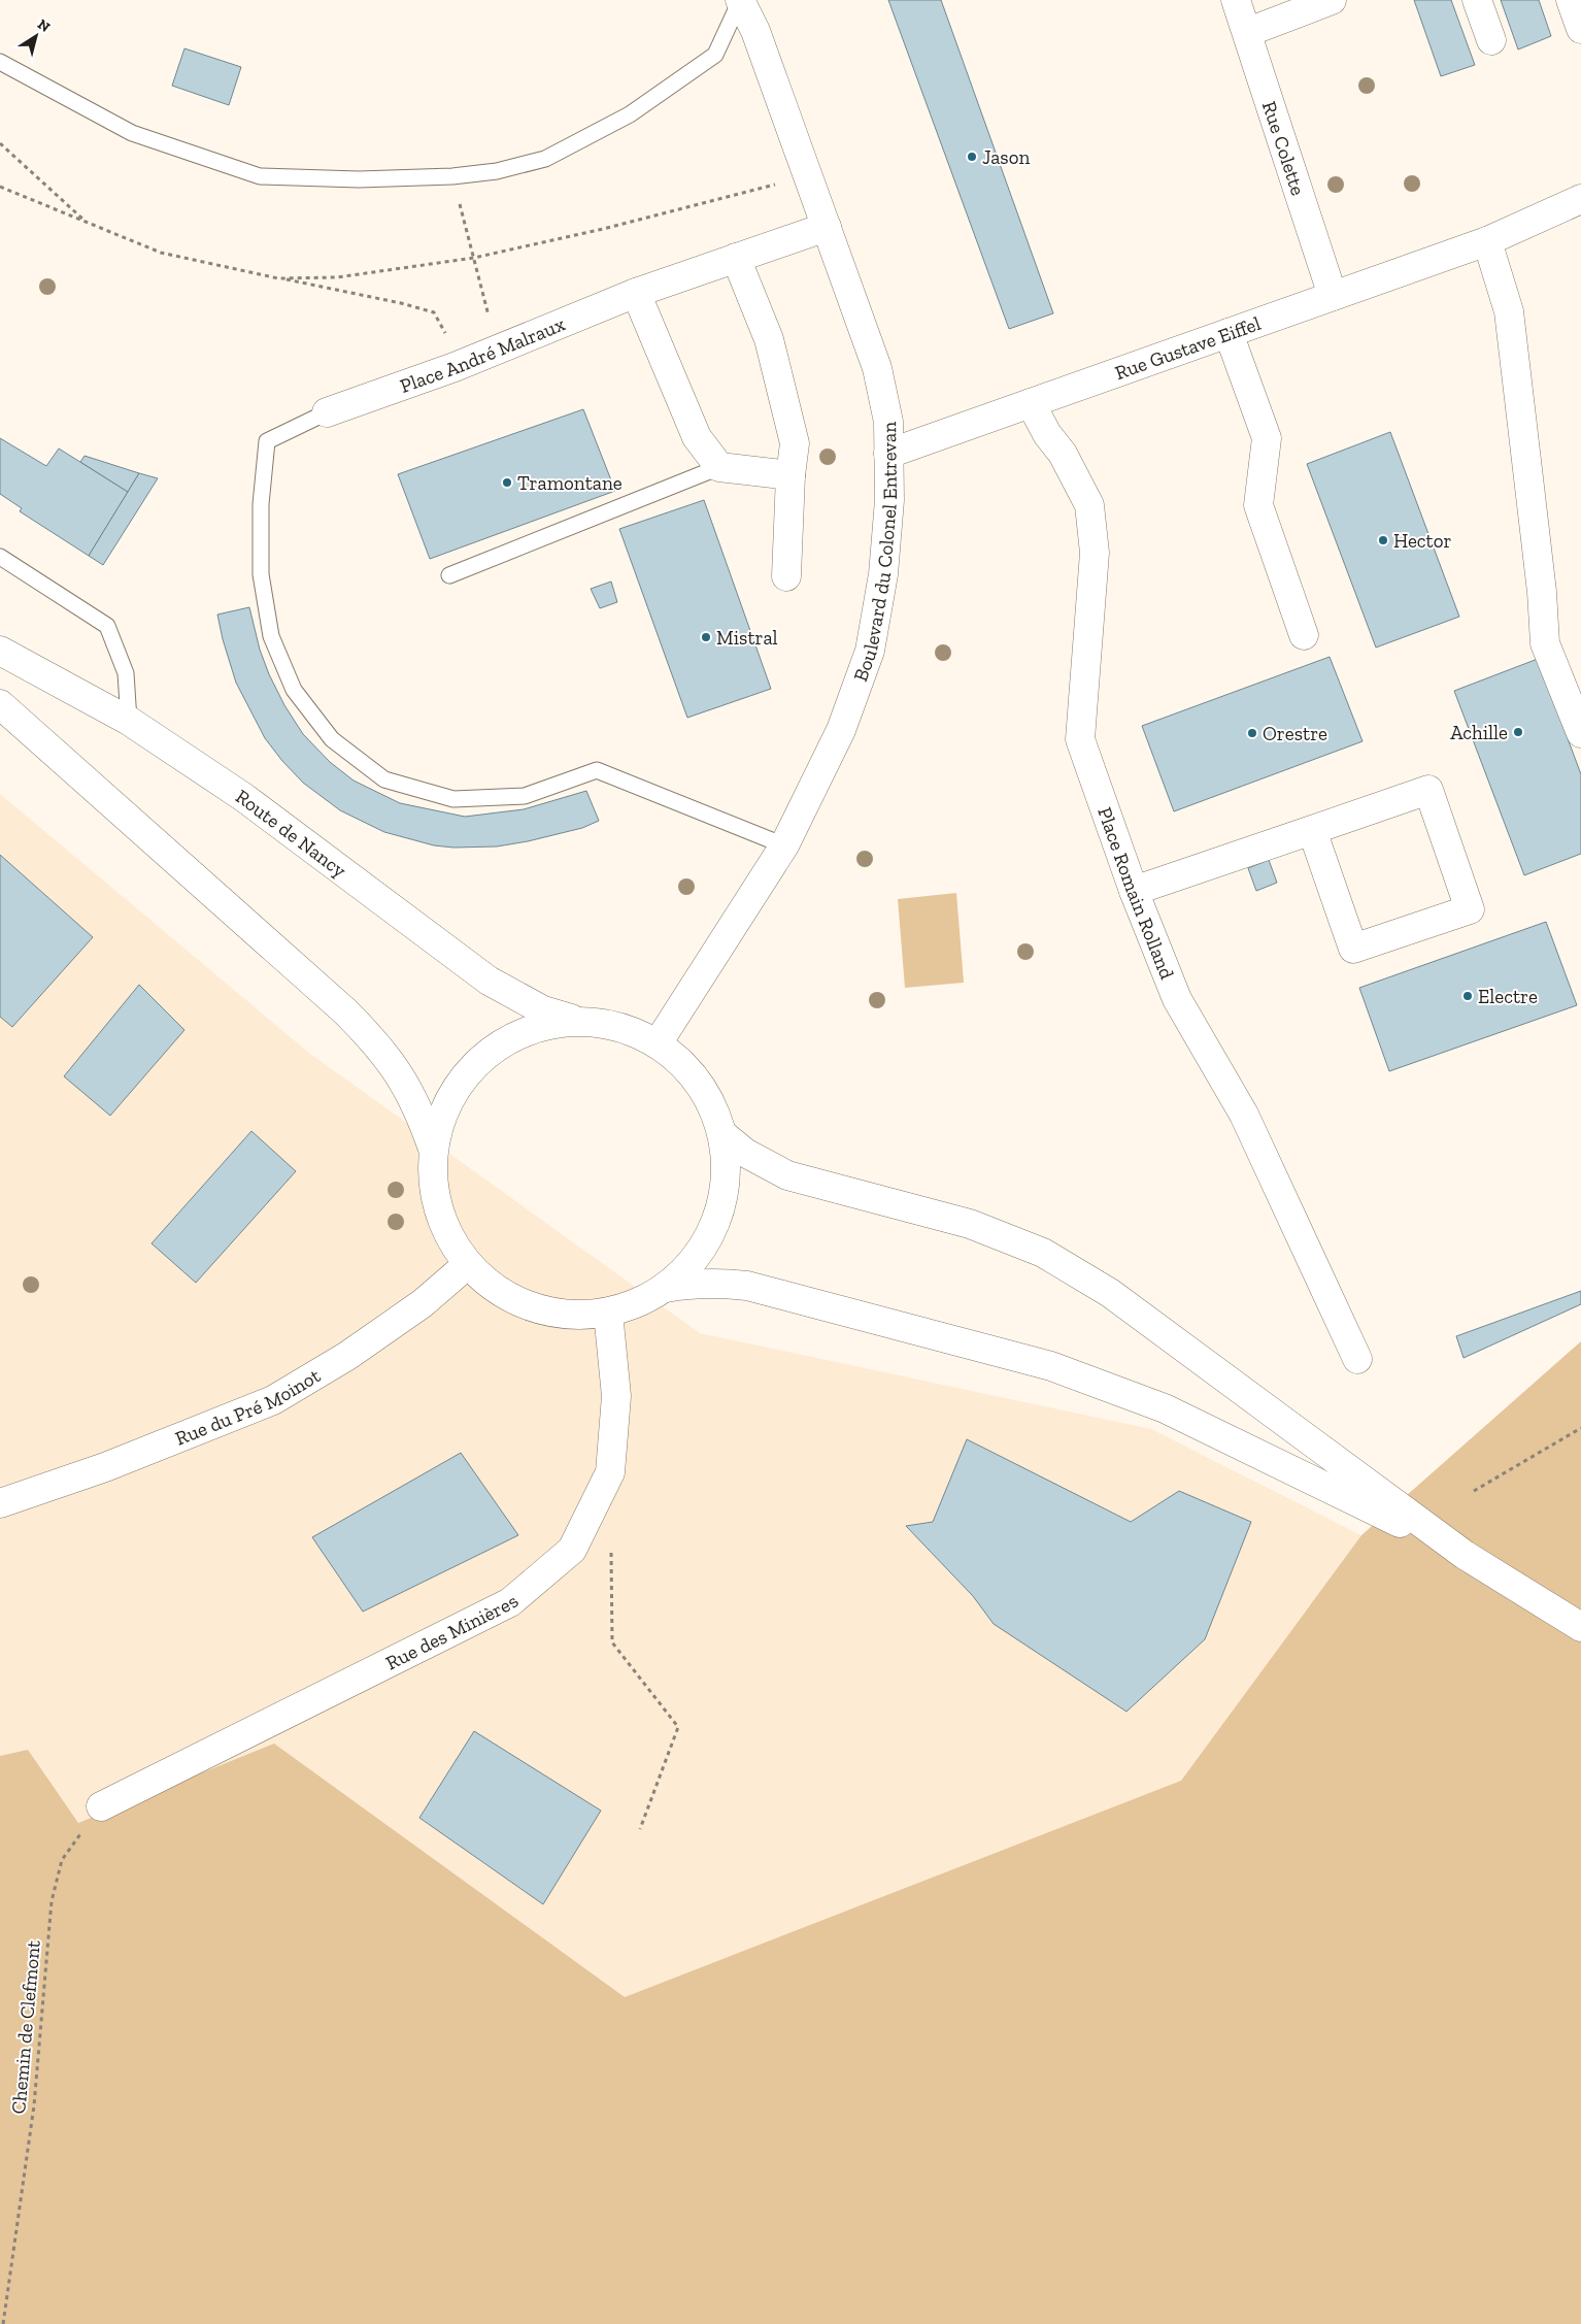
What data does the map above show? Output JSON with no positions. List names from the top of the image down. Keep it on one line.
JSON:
{"streets":{"street":["Rue Colette","Rue Gustave Eiffel","Place André Malraux","Boulevard du Colonel Entrevan","Route de Nancy","Place Romain Rolland","Rue du Pré Moinot","Rue des Minières"],"path":["Chemin de Clefmont"]},"crossings":[["Rue Colette","Rue Gustave Eiffel"],["Rue Gustave Eiffel","Boulevard du Colonel Entrevan"],["Rue Gustave Eiffel","Place Romain Rolland"],["Place André Malraux","Boulevard du Colonel Entrevan"],["Rue des Minières","Chemin de Clefmont"]],"places":["Jason","Tramontane","Hector","Mistral","Achille","Orestre","Electre"],"north":"top right"}
